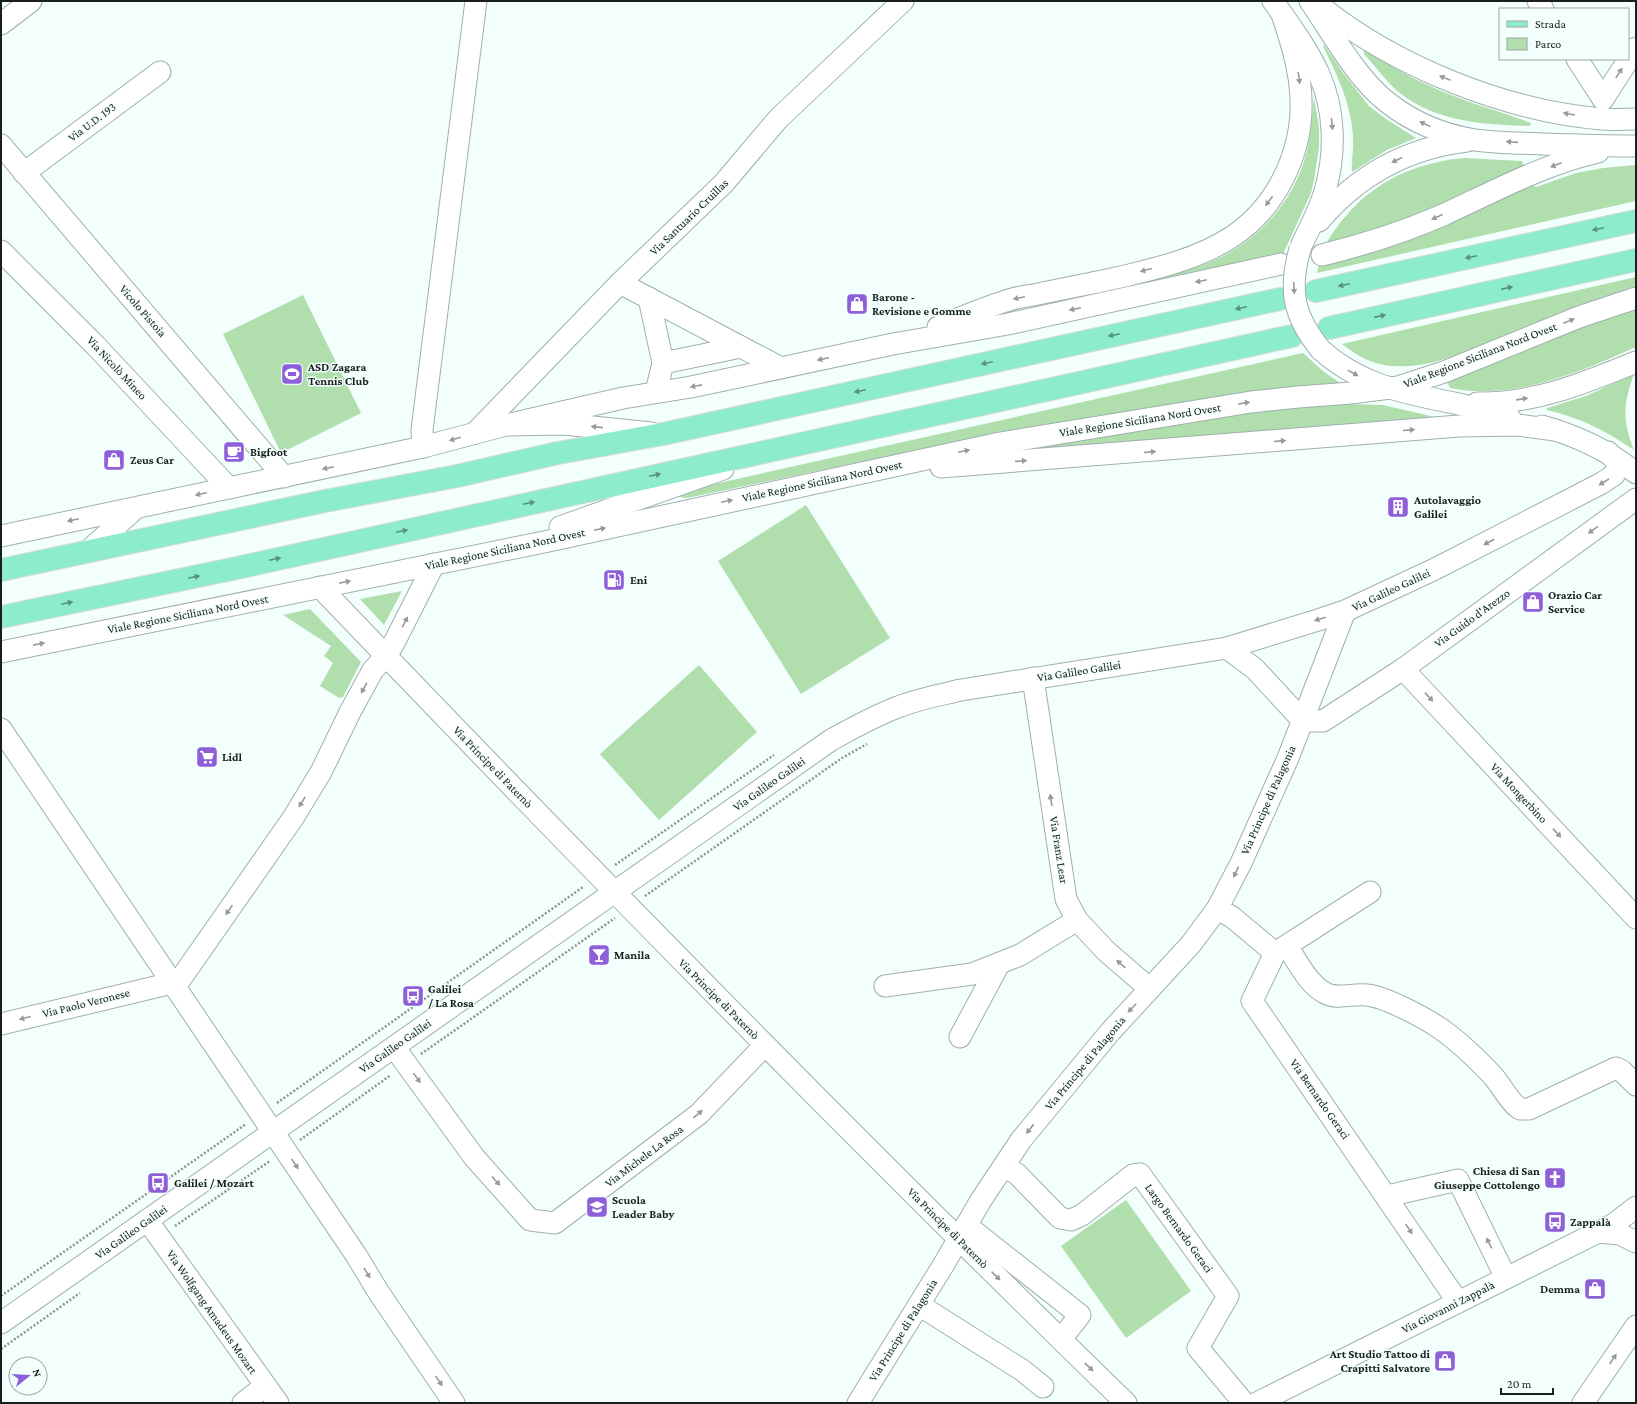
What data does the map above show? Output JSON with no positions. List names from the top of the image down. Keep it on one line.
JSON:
{"streets":{"street":["Via U.D. 193","Via Santuario Cruillas","Vicolo Pistoia","Viale Regione Siciliana Nord Ovest","Via Nicolò Mineo","Via Galileo Galilei","Via Guido d'Arezzo","Via Principe di Paternò","Via Mongerbino","Via Principe di Palagonia","Via Franz Lear","Via Paolo Veronese","Via Bernardo Geraci","Via Michele La Rosa","Largo Bernardo Geraci","Via Giovanni Zappalà","Via Wolfgang Amadeus Mozart"]},"crossings":[["Via U.D. 193","Vicolo Pistoia"],["Viale Regione Siciliana Nord Ovest","Via Principe di Paternò"],["Via Galileo Galilei","Via Principe di Paternò"],["Via Galileo Galilei","Via Principe di Palagonia"],["Via Galileo Galilei","Via Franz Lear"],["Via Galileo Galilei","Via Michele La Rosa"],["Via Galileo Galilei","Via Wolfgang Amadeus Mozart"],["Via Guido d'Arezzo","Via Mongerbino"],["Via Guido d'Arezzo","Via Principe di Palagonia"],["Via Principe di Paternò","Via Principe di Palagonia"],["Via Principe di Paternò","Via Michele La Rosa"],["Via Principe di Palagonia","Via Franz Lear"],["Via Principe di Palagonia","Largo Bernardo Geraci"],["Via Bernardo Geraci","Via Giovanni Zappalà"]],"one_way":["Via Mongerbino","Via Franz Lear","Via Paolo Veronese"],"places":{"shop":["Barone - Revisione e Gomme","Zeus Car","Orazio Car Service","Demma","Art Studio Tattoo di Crapitti Salvatore"],"sports":["ASD Zagara Tennis Club"],"cafe":["Bigfoot"],"building":["Autolavaggio Galilei"],"fuel station":["Eni"],"supermarket":["Lidl"],"bar":["Manila"],"bus stop":["Galilei / La Rosa","Galilei / Mozart","Zappalà"],"church":["Chiesa di San Giuseppe Cottolengo"],"school or university":["Scuola Leader Baby"]},"legend":["Strada","Parco"],"scale_bar":"20 m","north":"right"}
